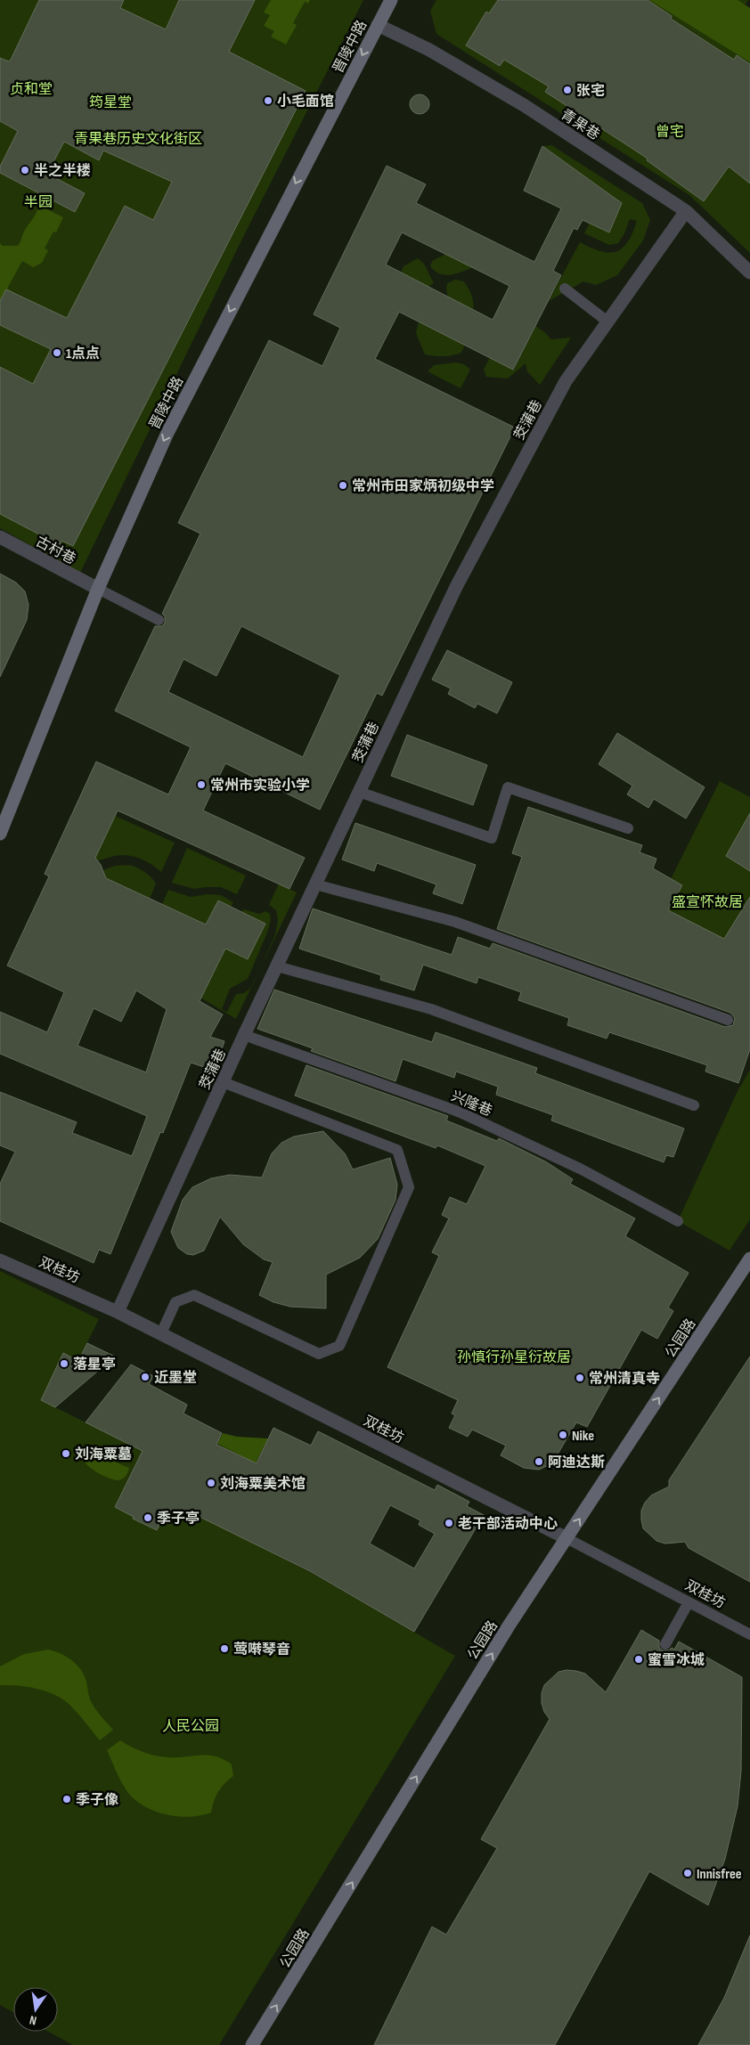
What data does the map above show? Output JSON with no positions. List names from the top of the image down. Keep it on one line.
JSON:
{"streets":{"street":["晋陵中路","青果巷","茭蒲巷","古村巷","双桂坊","公园路"],"lane":["兴隆巷"]},"crossings":[["晋陵中路","青果巷"],["晋陵中路","古村巷"],["青果巷","茭蒲巷"],["茭蒲巷","兴隆巷"],["茭蒲巷","双桂坊"],["双桂坊","公园路"]],"one_way":["晋陵中路","公园路"],"parks":["贞和堂","筠星堂","曾宅","青果巷历史文化街区","半园","盛宣怀故居","孙慎行孙星衍故居","人民公园"],"places":["张宅","小毛面馆","半之半楼","1点点","常州市田家炳初级中学","常州市实验小学","落星亭","近墨堂","常州清真寺","Nike","刘海粟墓","阿迪达斯","刘海粟美术馆","季子亭","老干部活动中心","莺啭琴音","蜜雪冰城","季子像","Innisfree"],"north":"bottom"}
